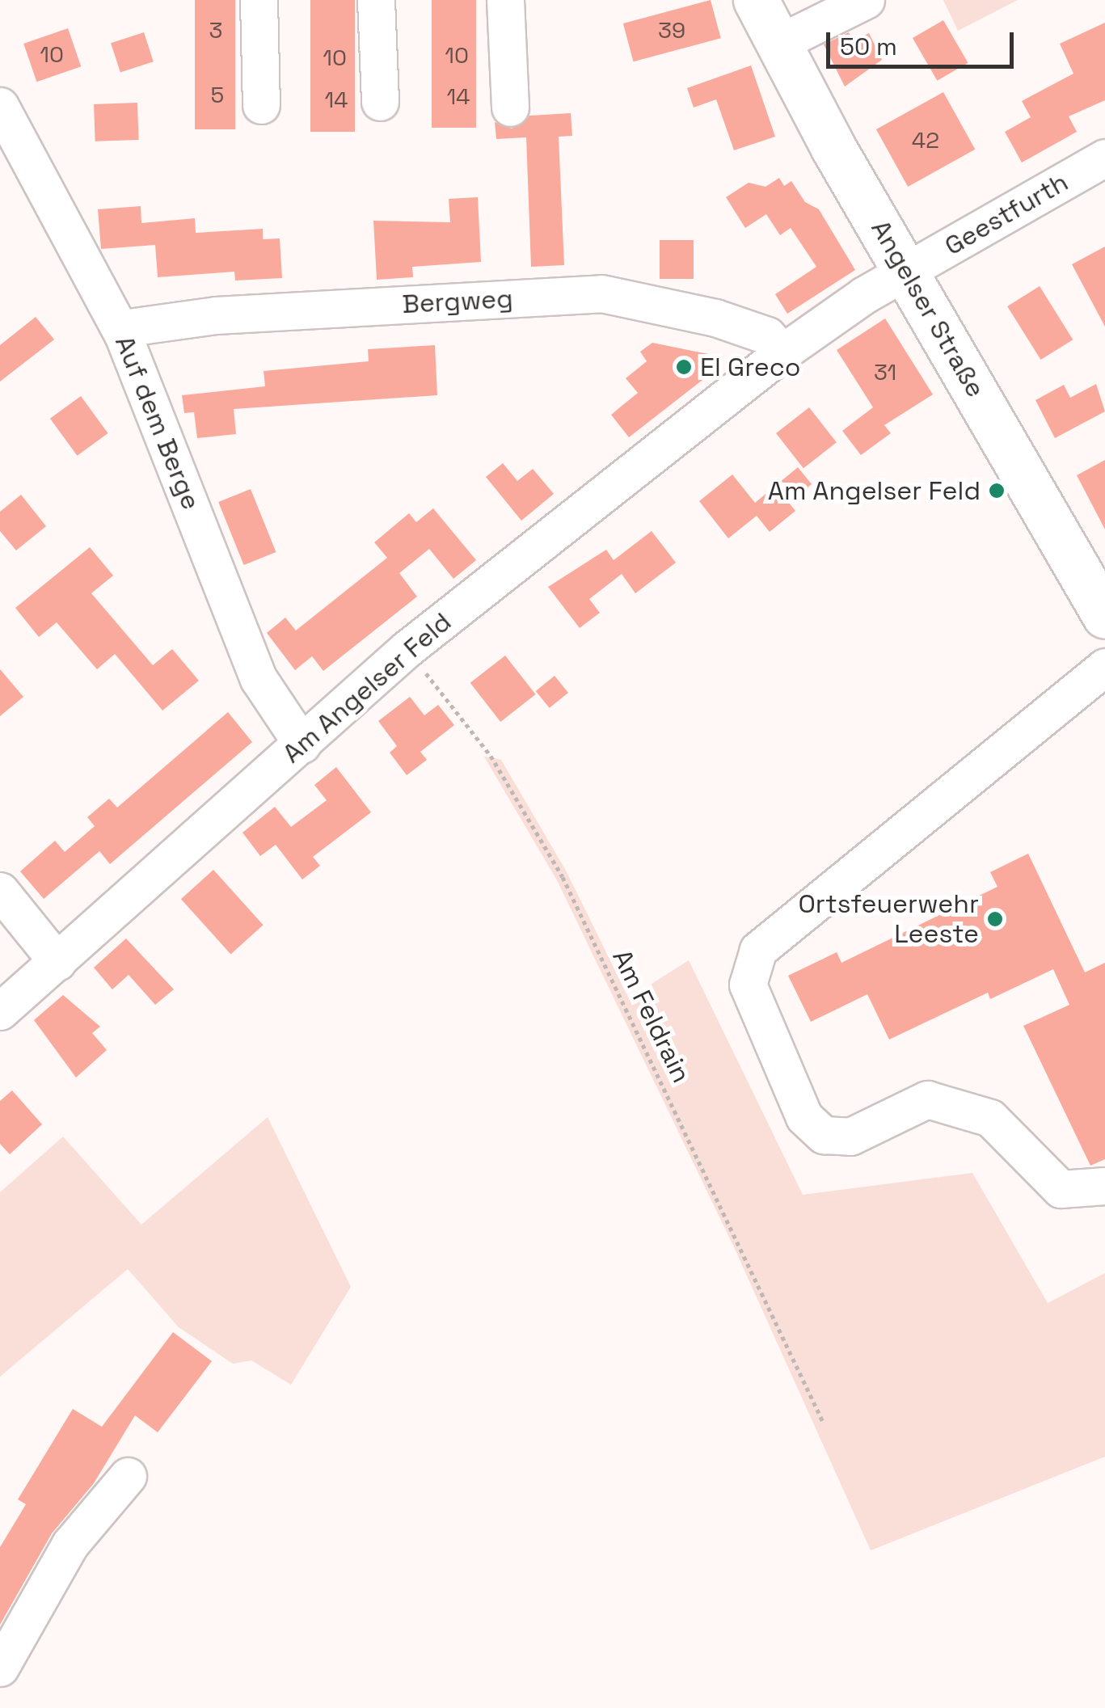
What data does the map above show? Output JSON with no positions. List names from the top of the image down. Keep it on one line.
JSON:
{"streets":{"main road":["Angelser Straße"],"street":["Geestfurth","Bergweg","Auf dem Berge","Am Angelser Feld"],"path":["Am Feldrain"]},"crossings":[["Geestfurth","Angelser Straße"],["Geestfurth","Am Angelser Feld"],["Bergweg","Auf dem Berge"],["Bergweg","Am Angelser Feld"],["Angelser Straße","Am Angelser Feld"],["Auf dem Berge","Am Angelser Feld"],["Am Angelser Feld","Am Feldrain"]],"places":["El Greco","Am Angelser Feld","Ortsfeuerwehr Leeste"],"house_numbers":["3","39","10","10","10","5","14","14","42","31"],"scale_bar":"50 m"}
